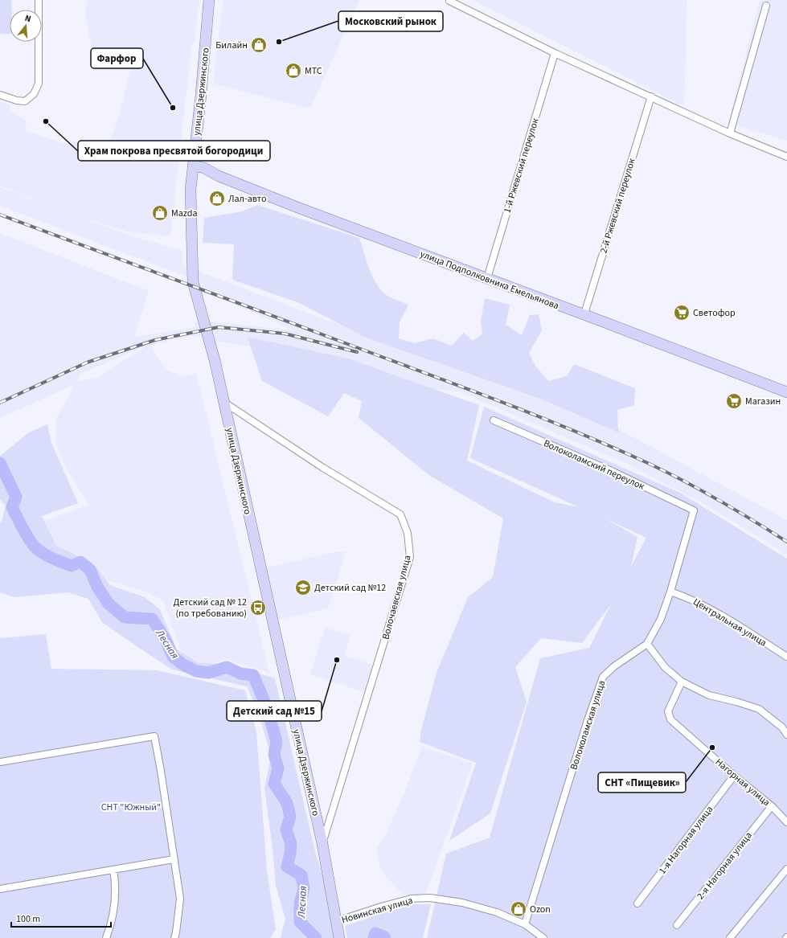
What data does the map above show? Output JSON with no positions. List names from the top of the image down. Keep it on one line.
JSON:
{"streets":{"main road":["улица Дзержинского","улица Подполковника Емельянова"],"street":["1-й Ржевский переулок","2-й Ржевский переулок","Волоколамский переулок","Волочаевская улица","Центральная улица","Волоколамская улица","Нагорная улица","1-я Нагорная улица","2-я Нагорная улица","Новинская улица"]},"crossings":[["улица Дзержинского","улица Подполковника Емельянова"],["улица Дзержинского","Волочаевская улица"],["улица Дзержинского","Новинская улица"],["1-й Ржевский переулок","улица Подполковника Емельянова"],["2-й Ржевский переулок","улица Подполковника Емельянова"],["Волоколамский переулок","Волоколамская улица"],["Центральная улица","Волоколамская улица"],["Волоколамская улица","Новинская улица"],["Нагорная улица","1-я Нагорная улица"],["Нагорная улица","2-я Нагорная улица"]],"water":["Лесная"],"parks":["СНТ \"Южный\""],"places":{"other":["Московский рынок","Фарфор","Храм покрова пресвятой богородици","Детский сад №15","СНТ «Пищевик»"],"shop":["Билайн","МТС","Лал-авто","Mazda","Ozon"],"supermarket":["Светофор","Магазин"],"school or university":["Детский сад №12"],"bus stop":["Детский сад № 12 (по требованию)"]},"scale_bar":"100 m","north":"top"}
